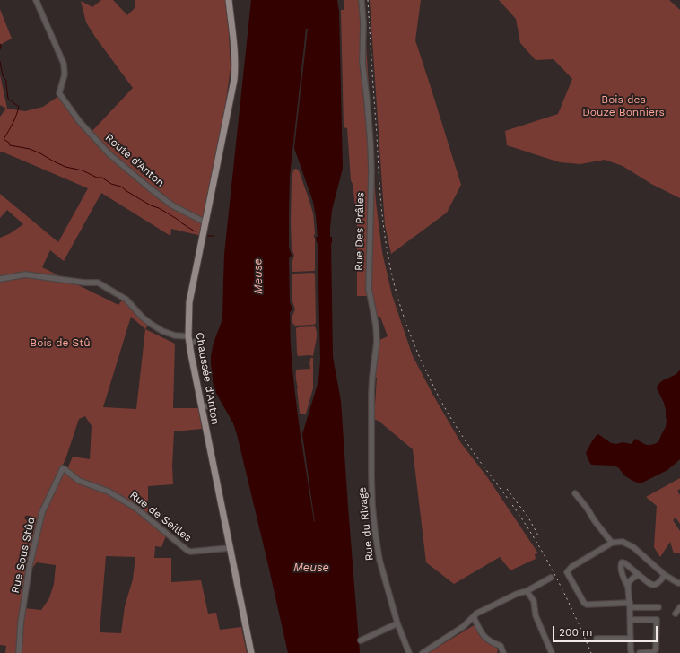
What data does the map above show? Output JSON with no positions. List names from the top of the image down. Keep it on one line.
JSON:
{"streets":{"main road":["Chaussée d'Anton"],"street":["Route d'Anton","Rue Des Prâles","Rue de Seilles","Rue du Rivage","Rue Sous Stûd"]},"crossings":[["Route d'Anton","Chaussée d'Anton"],["Rue Des Prâles","Rue du Rivage"],["Chaussée d'Anton","Rue de Seilles"],["Rue de Seilles","Rue Sous Stûd"]],"water":["Meuse"],"parks":["Bois des Douze Bonniers","Bois de Stû"],"scale_bar":"200 m"}
